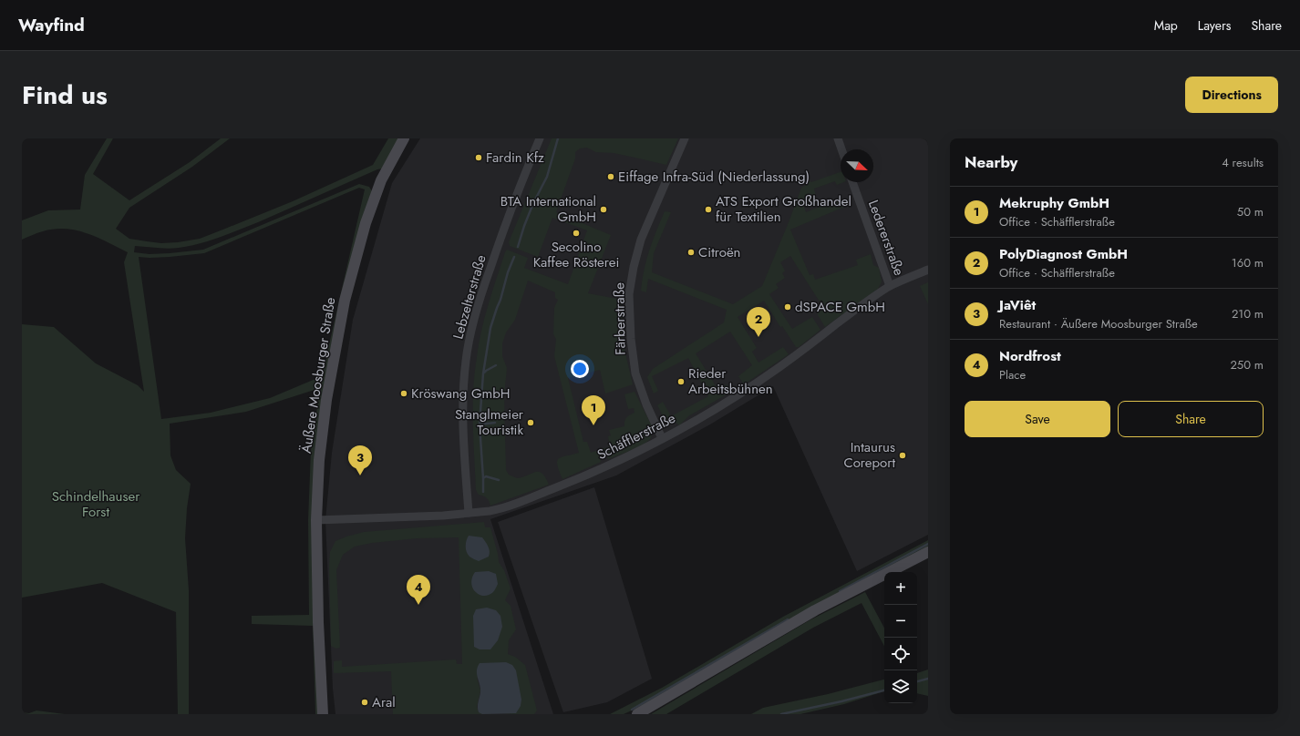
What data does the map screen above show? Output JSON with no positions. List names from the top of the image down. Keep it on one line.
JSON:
{"streets":{"street":["Ledererstraße","Lebzelterstraße","Färberstraße","Äußere Moosburger Straße","Schäfflerstraße"]},"crossings":[["Ledererstraße","Schäfflerstraße"],["Lebzelterstraße","Schäfflerstraße"],["Färberstraße","Schäfflerstraße"],["Äußere Moosburger Straße","Schäfflerstraße"]],"parks":["Schindelhauser Forst"],"places":["Fardin Kfz","Eiffage Infra-Süd (Niederlassung)","BTA International GmbH","ATS Export Großhandel für Textilien","Secolino Kaffee Rösterei","Citroën","dSPACE GmbH","Rieder Arbeitsbühnen","Kröswang GmbH","Stanglmeier Touristik","Intaurus Coreport","Aral"],"north":"bottom right","page":{"header":"Wayfind","nav":["Map","Layers","Share"],"title":"Find us","buttons":["Directions",["Save","Share"]],"heading":["Nearby","4 results"],"list":[{"mark":"1","name":"Mekruphy GmbH","note":"Office · Schäfflerstraße","value":"50 m"},{"mark":"2","name":"PolyDiagnost GmbH","note":"Office · Schäfflerstraße","value":"160 m"},{"mark":"3","name":"JaViêt","note":"Restaurant · Äußere Moosburger Straße","value":"210 m"},{"mark":"4","name":"Nordfrost","note":"Place","value":"250 m"}],"pins":["2","1","3","4"],"map_buttons":["+","−"]}}
